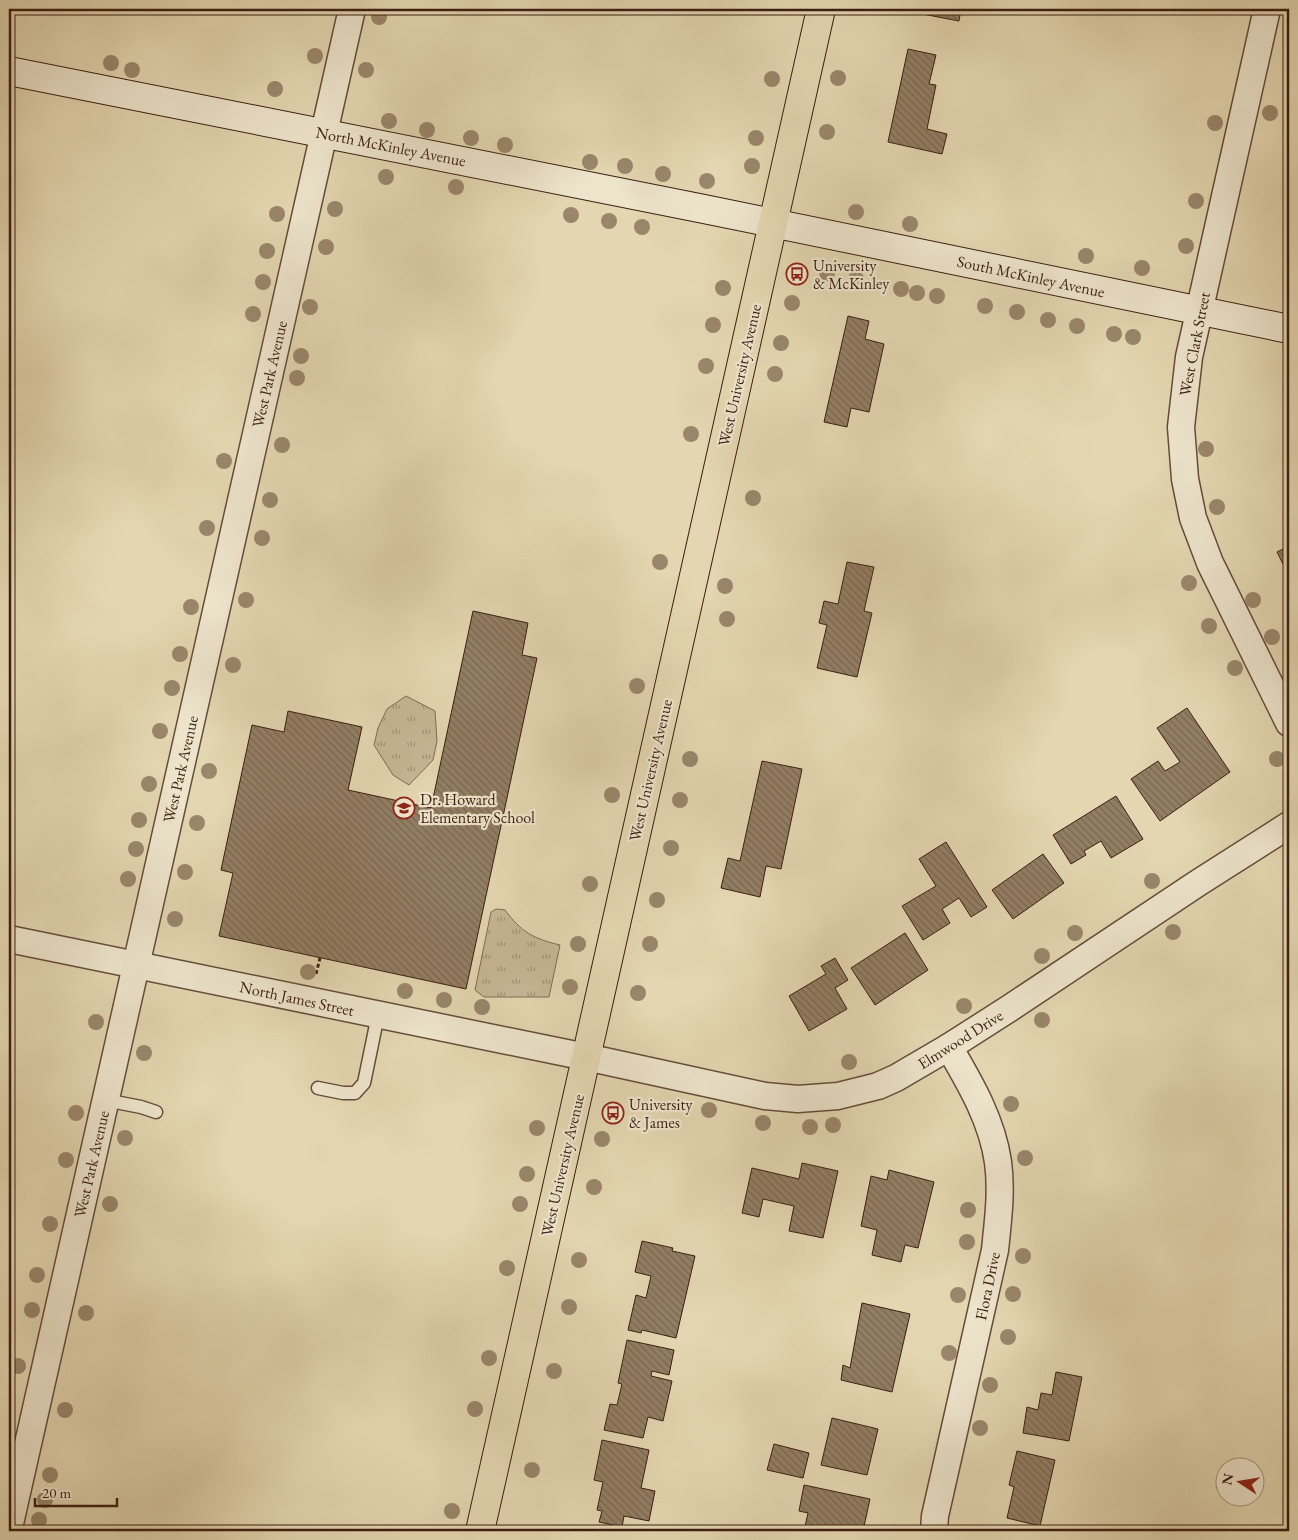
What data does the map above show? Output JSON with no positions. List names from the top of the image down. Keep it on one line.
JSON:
{"streets":{"main road":["West University Avenue"],"street":["North McKinley Avenue","South McKinley Avenue","West Clark Street","West Park Avenue","North James Street","Elmwood Drive","Flora Drive"]},"crossings":[["North McKinley Avenue","South McKinley Avenue"],["North McKinley Avenue","West Park Avenue"],["North McKinley Avenue","West University Avenue"],["South McKinley Avenue","West Clark Street"],["South McKinley Avenue","West University Avenue"],["West Park Avenue","North James Street"],["West University Avenue","North James Street"],["West University Avenue","Elmwood Drive"],["North James Street","Elmwood Drive"],["Elmwood Drive","Flora Drive"]],"places":{"bus stop":["University & McKinley","University & James"],"school or university":["Dr. Howard Elementary School"]},"scale_bar":"20 m","north":"left"}
